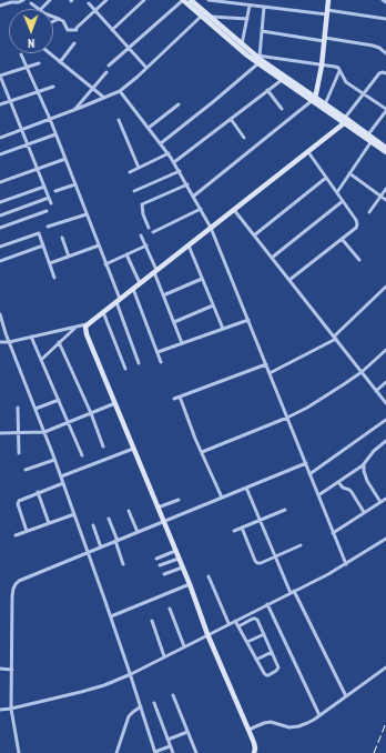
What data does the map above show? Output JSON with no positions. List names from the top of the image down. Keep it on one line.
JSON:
{"north":"bottom"}
